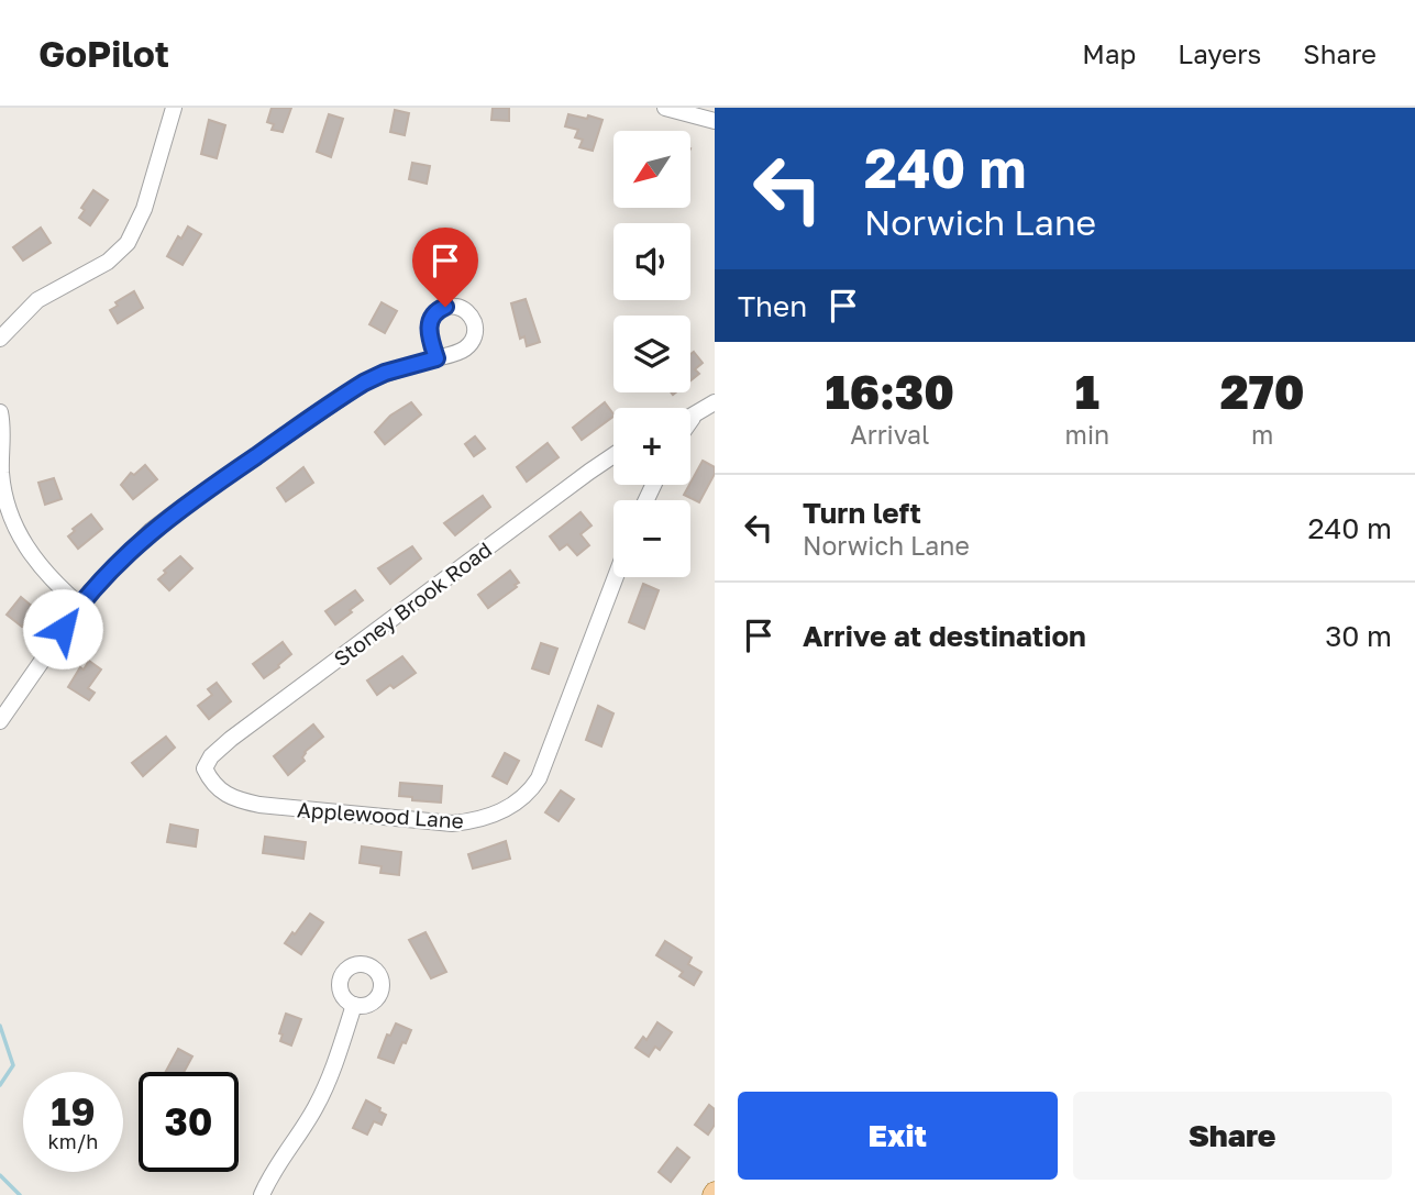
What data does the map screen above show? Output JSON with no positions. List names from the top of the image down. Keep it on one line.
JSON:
{"streets":{"street":["Stoney Brook Road","Applewood Lane"]},"crossings":[["Stoney Brook Road","Applewood Lane"]],"north":"bottom left","page":{"header":"GoPilot","nav":["Map","Layers","Share"],"turn":["240 m","Norwich Lane"],"map_buttons":["+","−"],"then":"Then","eta":["16:30","Arrival","1","min","270","m"],"list":[{"name":"Turn left","note":"Norwich Lane","value":"240 m"},{"name":"Arrive at destination","value":"30 m"}],"speed":"19 km/h","limit":"30","buttons":["Exit","Share"]}}
